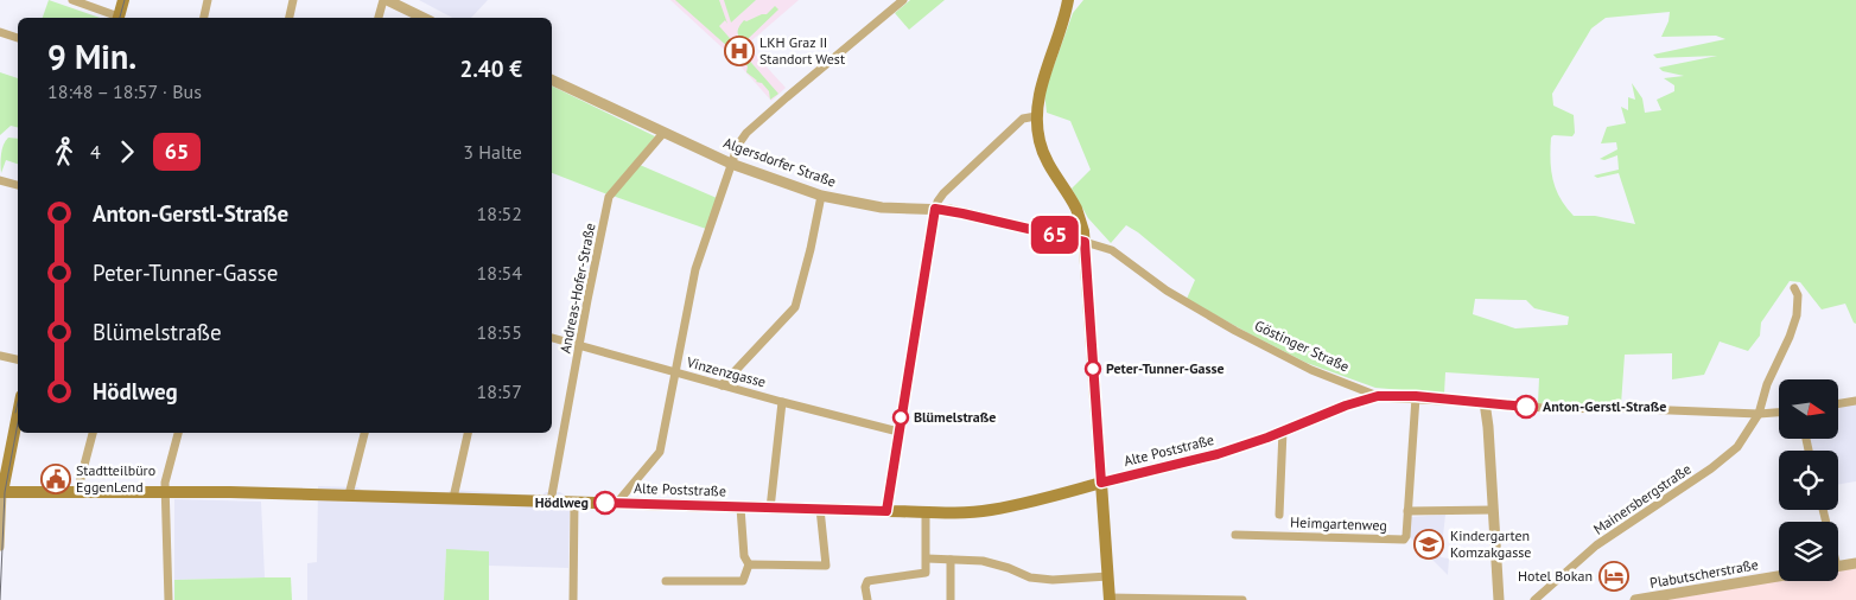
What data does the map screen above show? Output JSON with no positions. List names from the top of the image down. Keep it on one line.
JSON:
{"streets":{"main road":["Alte Poststraße"],"street":["Algersdorfer Straße","Andreas-Hofer-Straße","Göstinger Straße","Vinzenzgasse","Mainersbergstraße","Heimgartenweg","Plabutscherstraße"]},"crossings":[["Algersdorfer Straße","Andreas-Hofer-Straße"],["Algersdorfer Straße","Göstinger Straße"],["Andreas-Hofer-Straße","Vinzenzgasse"],["Andreas-Hofer-Straße","Alte Poststraße"],["Göstinger Straße","Alte Poststraße"],["Göstinger Straße","Mainersbergstraße"],["Göstinger Straße","Heimgartenweg"],["Alte Poststraße","Heimgartenweg"]],"places":{"hospital":["LKH Graz II Standort West"],"other":["Peter-Tunner-Gasse","Anton-Gerstl-Straße","Blümelstraße","Hödlweg"],"public building":["Stadtteilbüro EggenLend"],"school or university":["Kindergarten Komzakgasse"],"hotel":["Hotel Bokan"]},"lines":["bus line 65"],"north":"right","page":{"on_map":"65","heading":["9 Min.","18:48 – 18:57 · Bus","2.40 €"],"legs":["4","65","3 Halte"],"list":[{"name":"Anton-Gerstl-Straße","value":"18:52"},{"name":"Peter-Tunner-Gasse","value":"18:54"},{"name":"Blümelstraße","value":"18:55"},{"name":"Hödlweg","value":"18:57"}]}}
